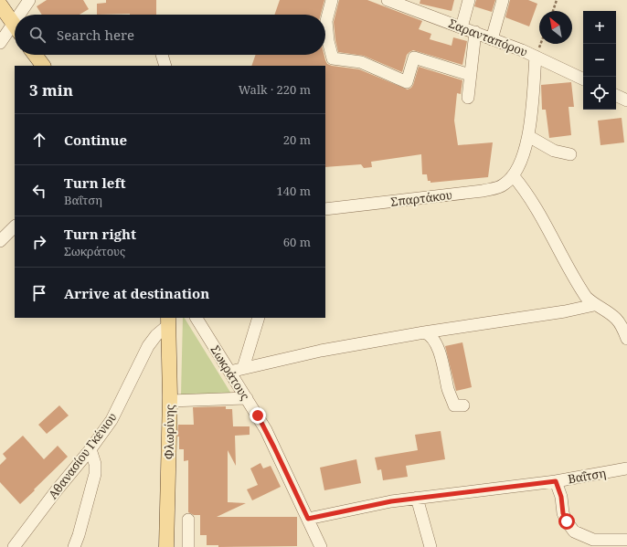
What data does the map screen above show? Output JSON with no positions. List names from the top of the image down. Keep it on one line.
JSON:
{"streets":{"main road":["Φλωρίνης"],"street":["Σαρανταπόρου","Σπαρτάκου","Σωκράτους","Αθανασίου Γκένιου","Βαΐτση"]},"crossings":[["Σωκράτους","Βαΐτση"],["Φλωρίνης","Αθανασίου Γκένιου"]],"north":"top left","page":{"map_buttons":["+","−"],"search":"Search here","heading":["3 min","Walk · 220 m"],"list":[["Continue","20 m"],["Turn left","Βαΐτση","140 m"],["Turn right","Σωκράτους","60 m"],"Arrive at destination"]}}
